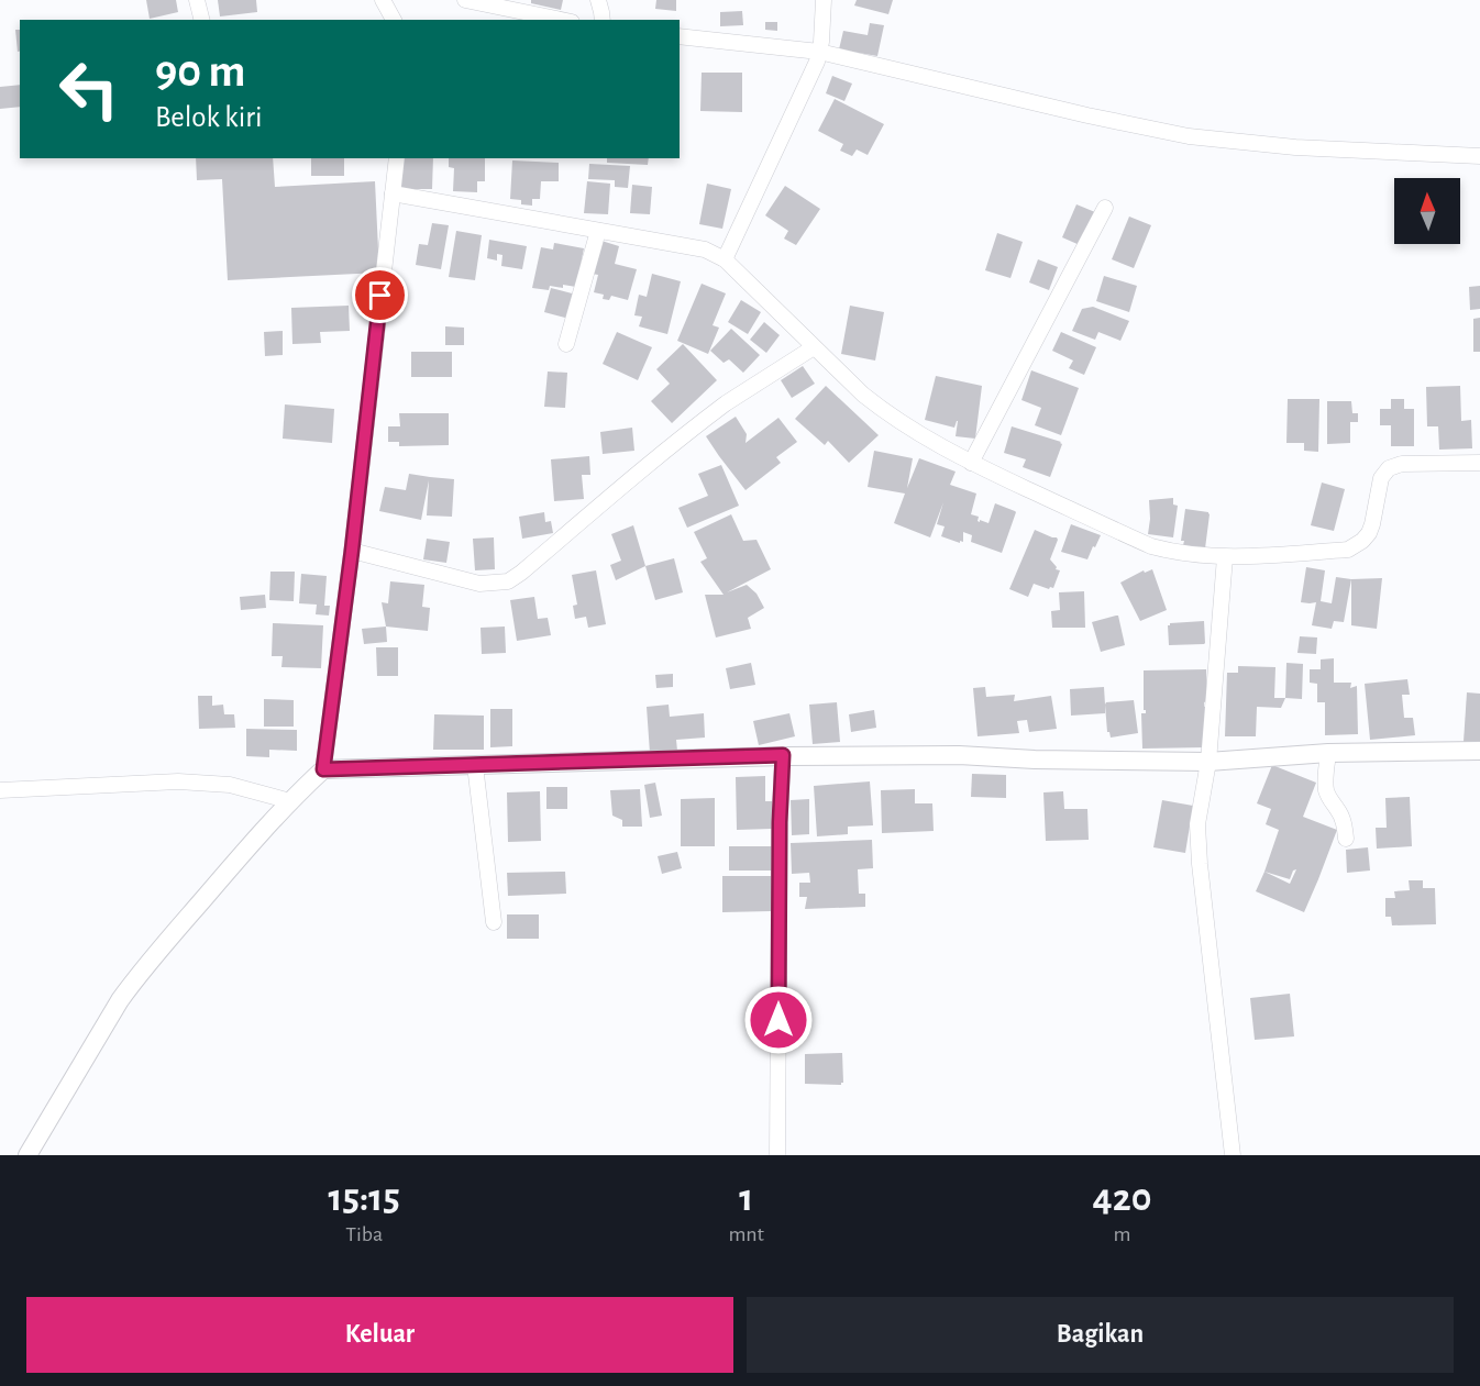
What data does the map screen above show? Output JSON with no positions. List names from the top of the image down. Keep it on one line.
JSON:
{"north":"top","page":{"turn":["90 m","Belok kiri"],"eta":["15:15","Tiba","1","mnt","420","m"],"buttons":["Keluar","Bagikan"]}}
